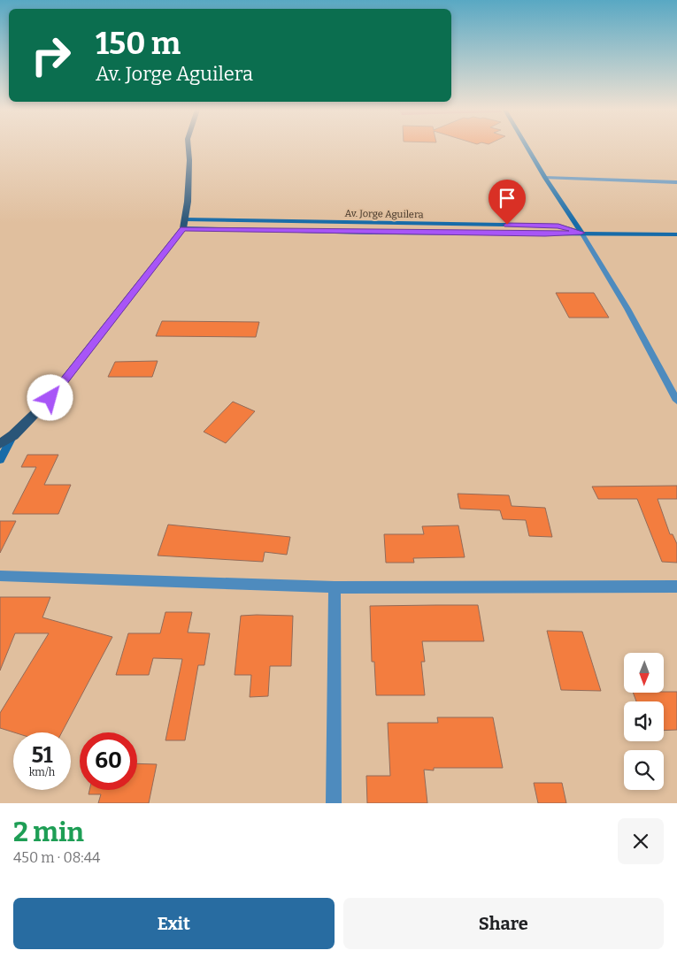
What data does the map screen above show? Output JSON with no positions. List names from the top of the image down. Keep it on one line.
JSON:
{"streets":{"street":["Av. Jorge Aguilera"]},"north":"bottom","page":{"turn":["150 m","Av. Jorge Aguilera"],"speed":"51 km/h","limit":"60","heading":["2 min","450 m · 08:44"],"buttons":["Exit","Share"]}}
